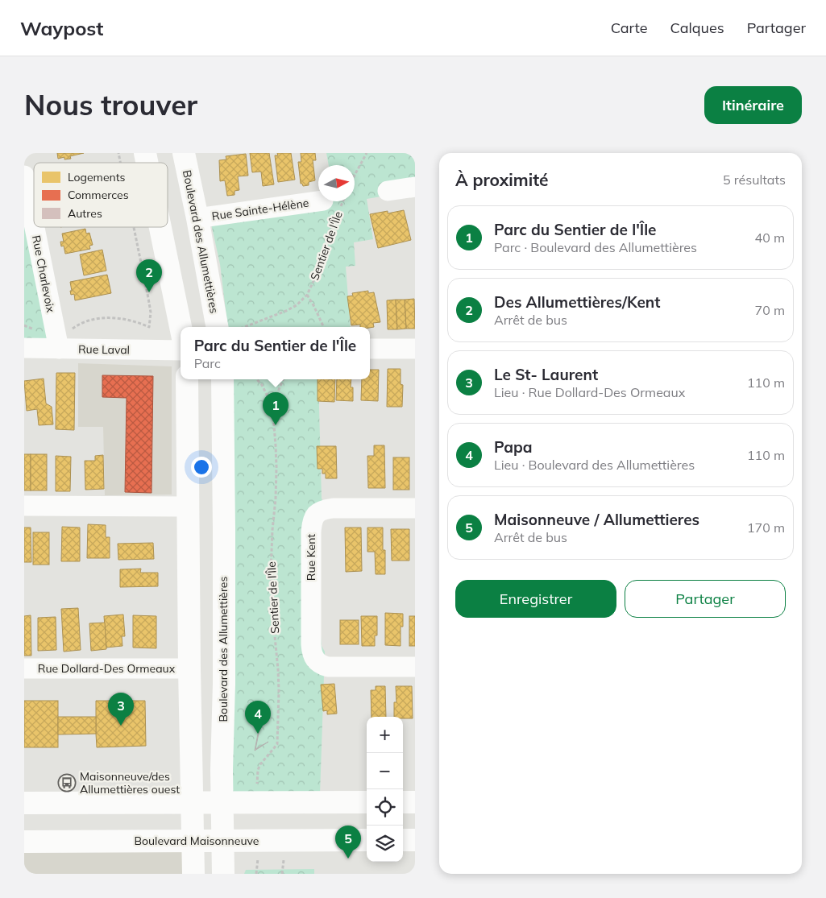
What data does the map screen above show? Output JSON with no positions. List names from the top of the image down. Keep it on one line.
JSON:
{"streets":{"main road":["Boulevard des Allumettières","Boulevard Maisonneuve"],"street":["Rue Sainte-Hélène","Rue Charlevoix","Rue Laval","Rue Kent","Rue Dollard-Des Ormeaux"],"path":["Sentier de l'Île"]},"crossings":[["Rue Sainte-Hélène","Boulevard des Allumettières"],["Boulevard des Allumettières","Boulevard Maisonneuve"],["Rue Charlevoix","Rue Laval"]],"places":{"bus stop":["Maisonneuve/des Allumettières ouest"]},"legend":["Logements","Commerces","Autres"],"north":"right","page":{"header":"Waypost","nav":["Carte","Calques","Partager"],"buttons":["Itinéraire",["Enregistrer","Partager"]],"title":"Nous trouver","heading":["À proximité","5 résultats"],"list":[{"mark":"1","name":"Parc du Sentier de l'Île","note":"Parc · Boulevard des Allumettières","value":"40 m"},{"mark":"2","name":"Des Allumettières/Kent","note":"Arrêt de bus","value":"70 m"},{"mark":"3","name":"Le St- Laurent","note":"Lieu · Rue Dollard-Des Ormeaux","value":"110 m"},{"mark":"4","name":"Papa","note":"Lieu · Boulevard des Allumettières","value":"110 m"},{"mark":"5","name":"Maisonneuve / Allumettieres","note":"Arrêt de bus","value":"170 m"}],"pins":["2","1","3","4","5"],"popup":["Parc du Sentier de l'Île","Parc"],"map_buttons":["+","−"]}}
